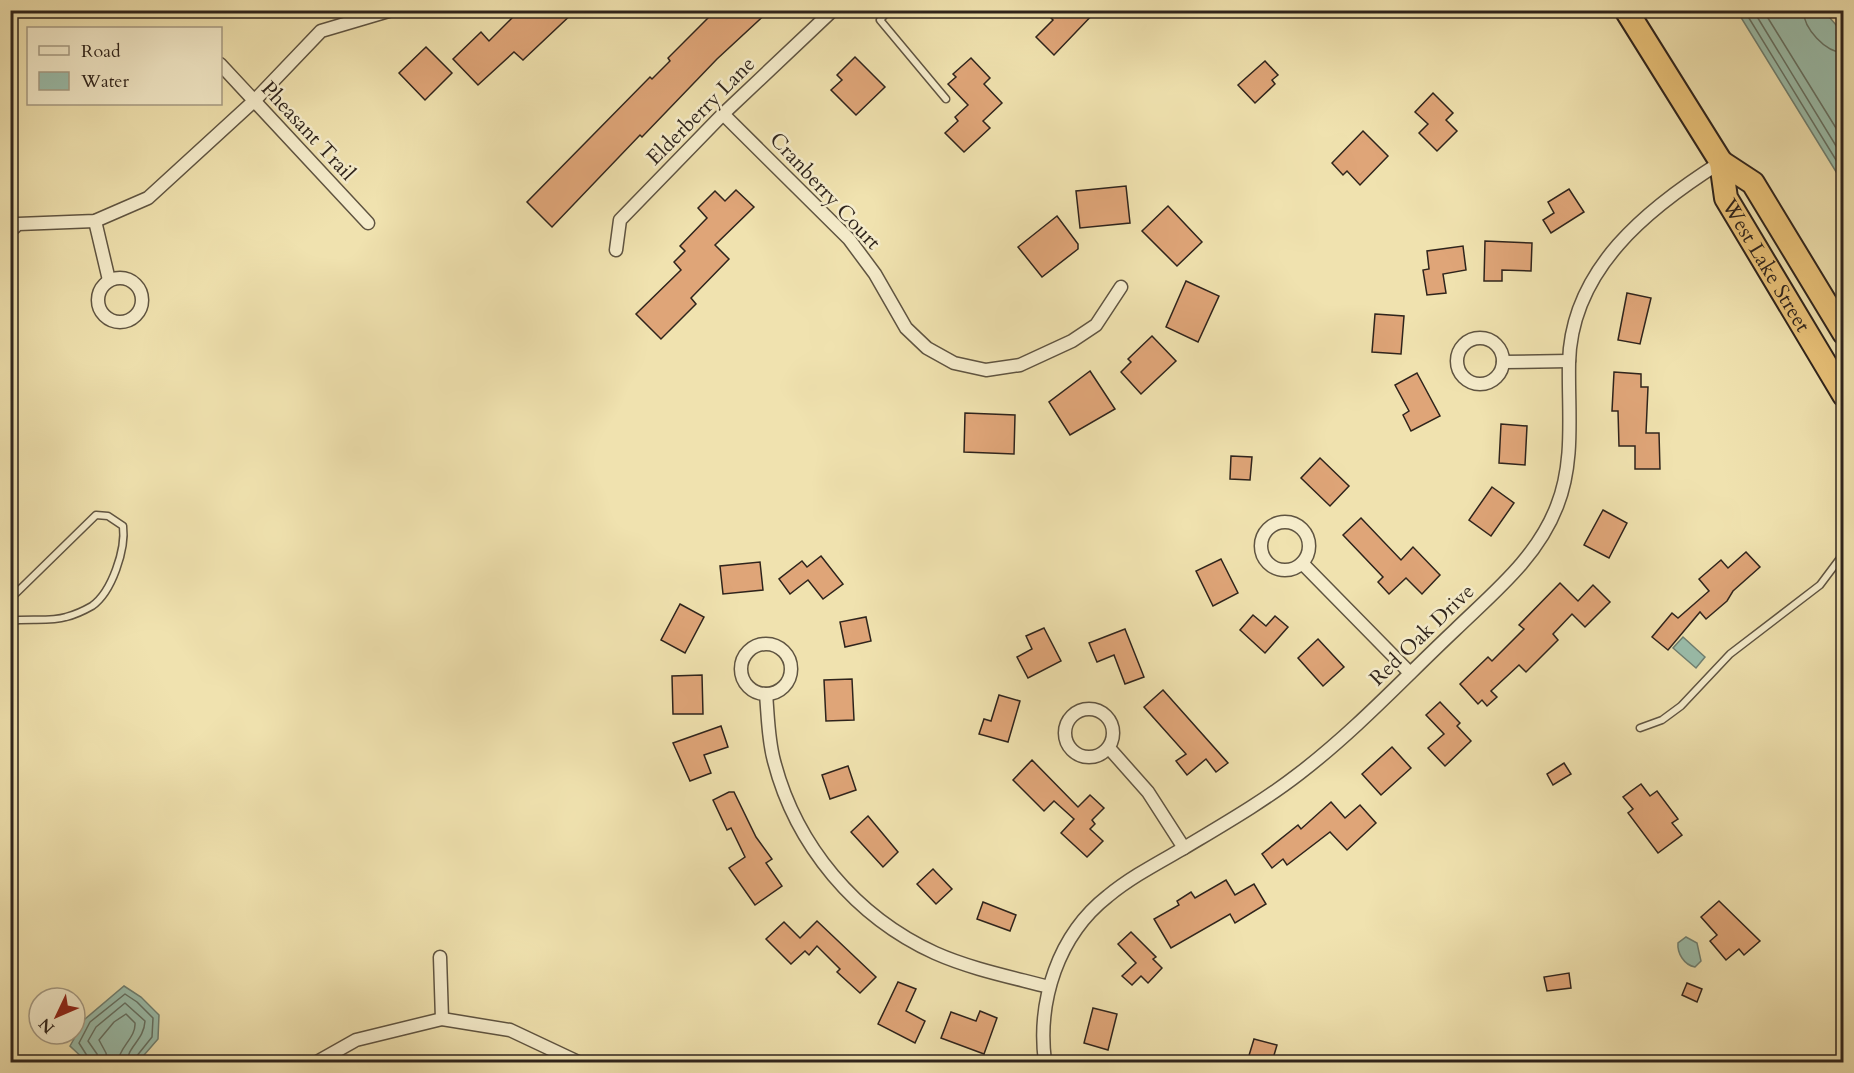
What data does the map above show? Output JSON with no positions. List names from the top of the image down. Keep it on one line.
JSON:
{"streets":{"highway":["West Lake Street"],"street":["Elderberry Lane","Pheasant Trail","Cranberry Court","Red Oak Drive"]},"crossings":[["Elderberry Lane","Cranberry Court"],["West Lake Street","Red Oak Drive"]],"legend":["Road","Water"],"north":"bottom left"}
